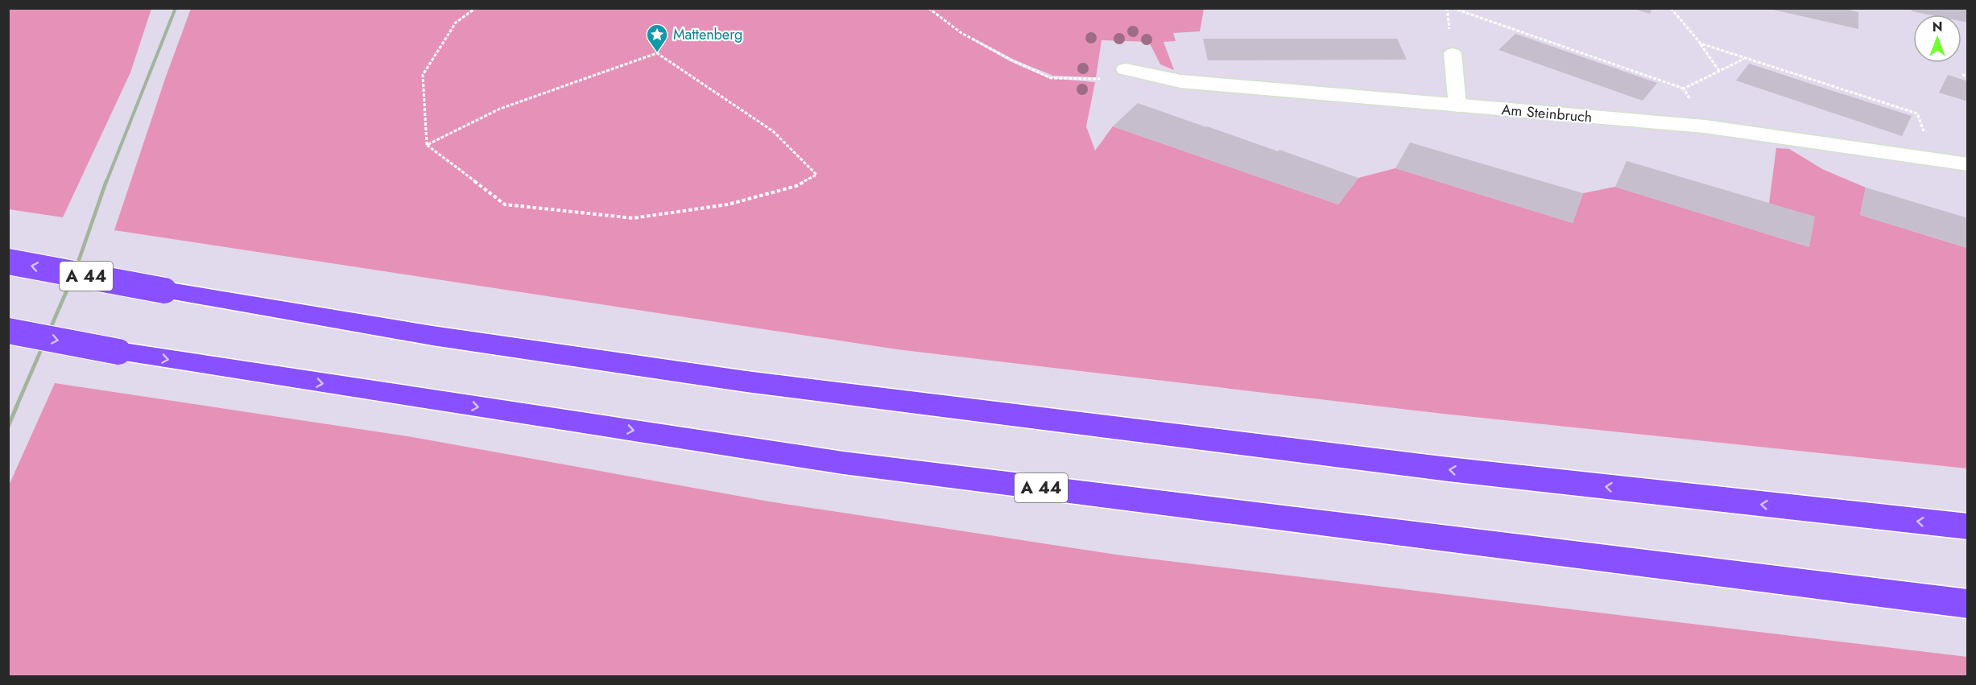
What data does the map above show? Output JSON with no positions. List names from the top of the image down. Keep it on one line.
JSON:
{"streets":{"highway":["A 44"],"street":["Am Steinbruch"]},"places":{"place":["Mattenberg"]},"north":"top"}
